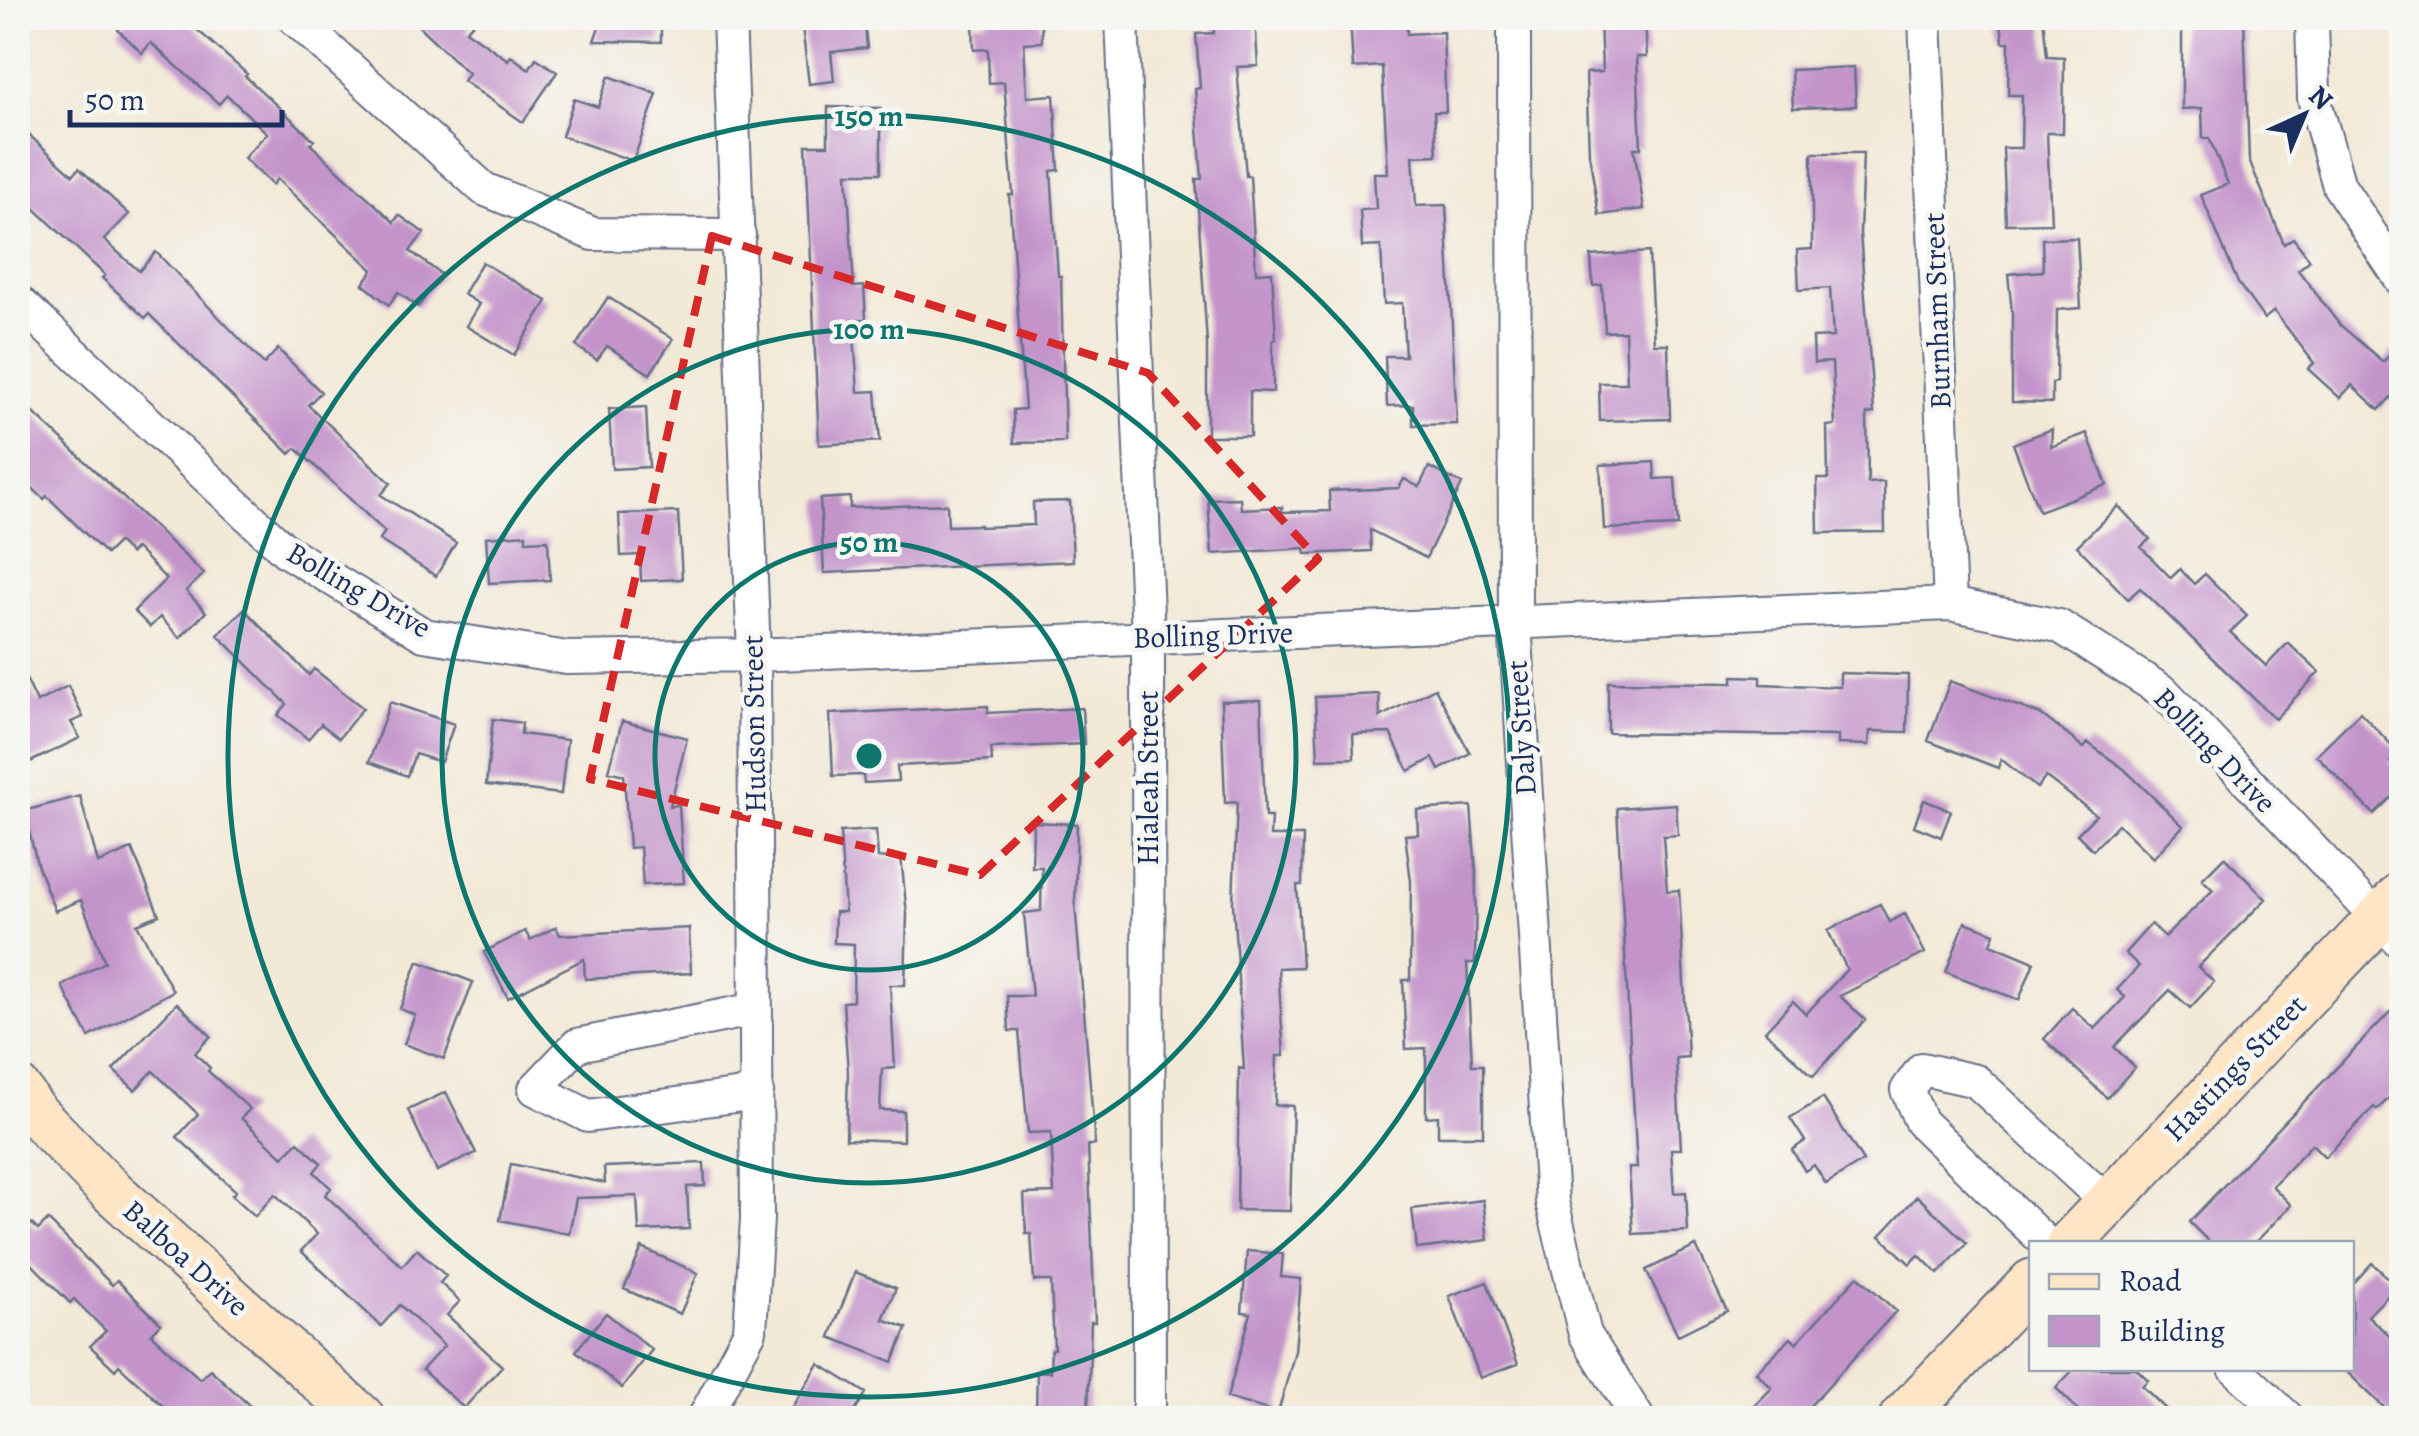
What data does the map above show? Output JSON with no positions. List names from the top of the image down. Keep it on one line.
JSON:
{"streets":{"street":["Burnham Street","Bolling Drive","Hudson Street","Daly Street","Hialeah Street","Hastings Street","Balboa Drive"]},"crossings":[["Burnham Street","Bolling Drive"],["Bolling Drive","Hudson Street"],["Bolling Drive","Daly Street"],["Bolling Drive","Hialeah Street"],["Bolling Drive","Hastings Street"]],"legend":["Road","Building"],"scale_bar":"50 m","north":"top right","rings":["150 m","100 m","50 m"]}
